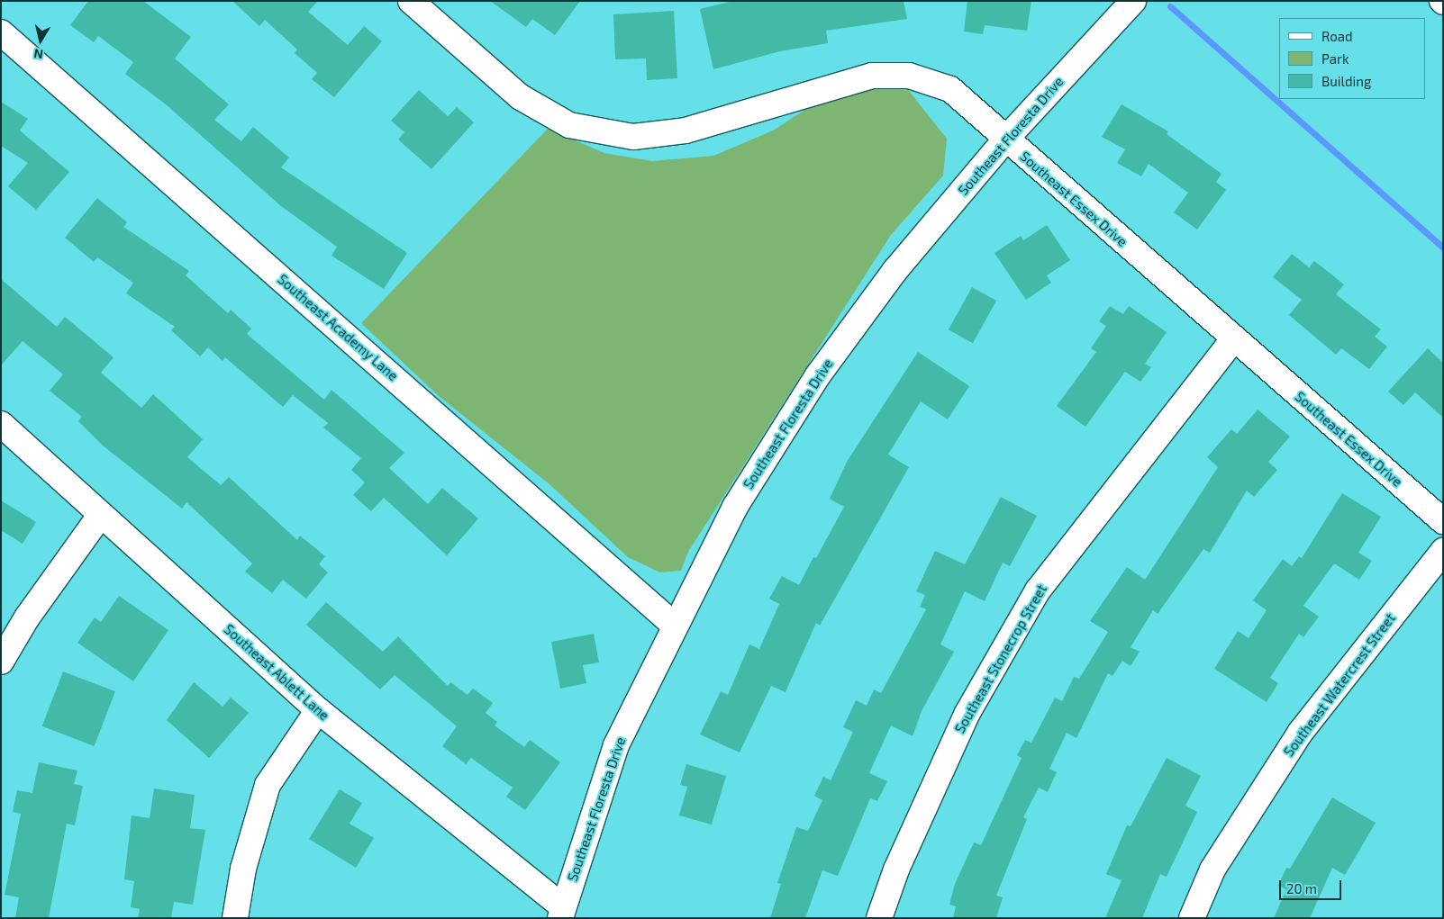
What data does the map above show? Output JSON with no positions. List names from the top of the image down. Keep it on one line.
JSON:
{"streets":{"street":["Southeast Floresta Drive","Southeast Essex Drive","Southeast Academy Lane","Southeast Stonecrop Street","Southeast Ablett Lane","Southeast Watercrest Street"]},"crossings":[["Southeast Floresta Drive","Southeast Essex Drive"],["Southeast Floresta Drive","Southeast Academy Lane"],["Southeast Floresta Drive","Southeast Ablett Lane"],["Southeast Essex Drive","Southeast Stonecrop Street"]],"legend":["Road","Park","Building"],"scale_bar":"20 m","north":"bottom"}
